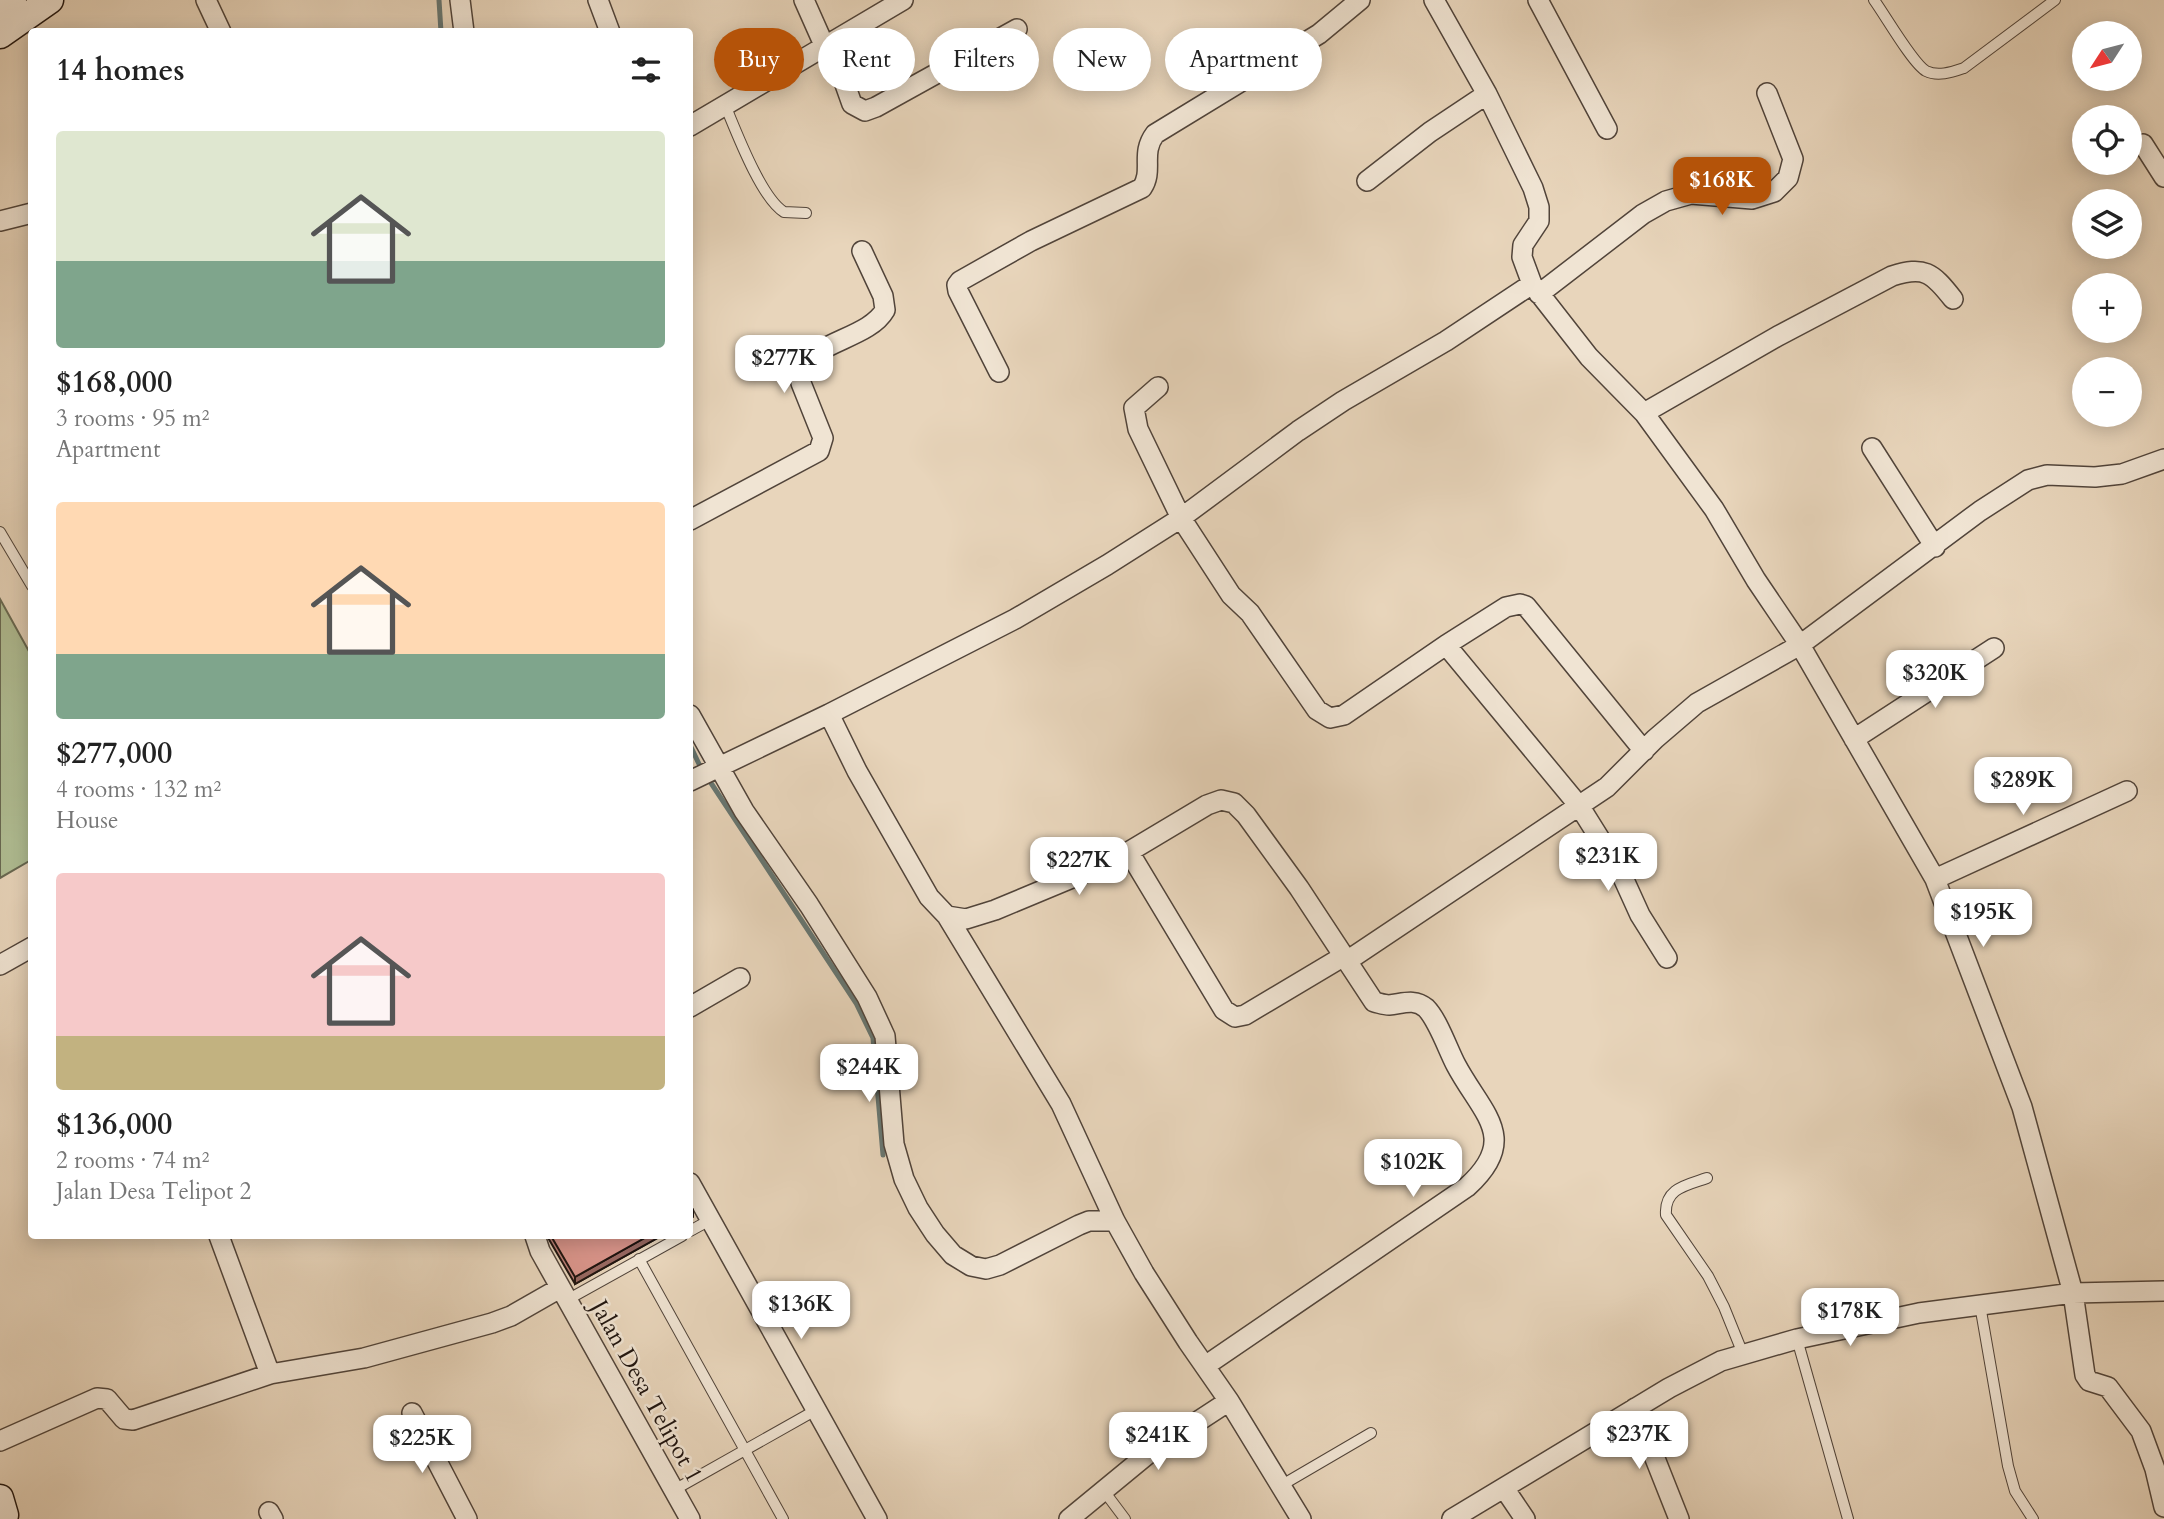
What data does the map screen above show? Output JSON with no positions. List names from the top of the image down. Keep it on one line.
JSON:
{"streets":{"street":["Jalan Desa Telipot 1"]},"north":"bottom left","page":{"map_buttons":["+","−"],"chip":["Buy","Rent","Filters","New","Apartment"],"heading":"14 homes","list":[{"name":"$168,000","note":"3 rooms · 95 m² · Apartment"},{"name":"$277,000","note":"4 rooms · 132 m² · House"},{"name":"$136,000","note":"2 rooms · 74 m² · Jalan Desa Telipot 2"}],"price":["$168K","$277K","$320K","$289K","$231K","$227K","$195K","$244K","$102K","$136K","$178K","$237K","$241K","$225K"]}}
